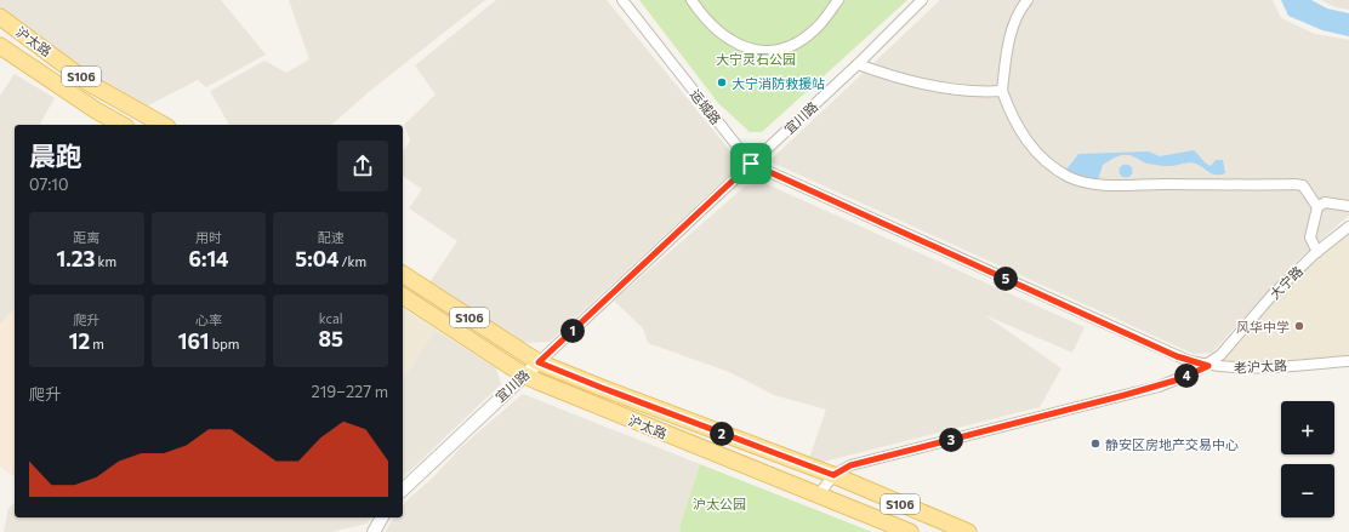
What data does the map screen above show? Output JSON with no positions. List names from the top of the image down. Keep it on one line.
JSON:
{"streets":{"main road":["沪太路","S106"],"street":["运城路","宜川路","大宁路","老沪太路"]},"crossings":[["沪太路","宜川路"],["沪太路","老沪太路"],["运城路","宜川路"],["运城路","大宁路"],["运城路","老沪太路"],["大宁路","老沪太路"]],"parks":["大宁灵石公园","沪太公园"],"places":["大宁消防救援站","风华中学","静安区房地产交易中心"],"page":{"heading":["晨跑","07:10"],"stats":[["距离","1.23 km"],["用时","6:14"],["配速","5:04 /km"],["爬升","12 m"],["心率","161 bpm"],["kcal","85"]],"pins":["5","1","4","2","3"],"chart":["爬升","219–227 m"],"map_buttons":["+","−"]}}
